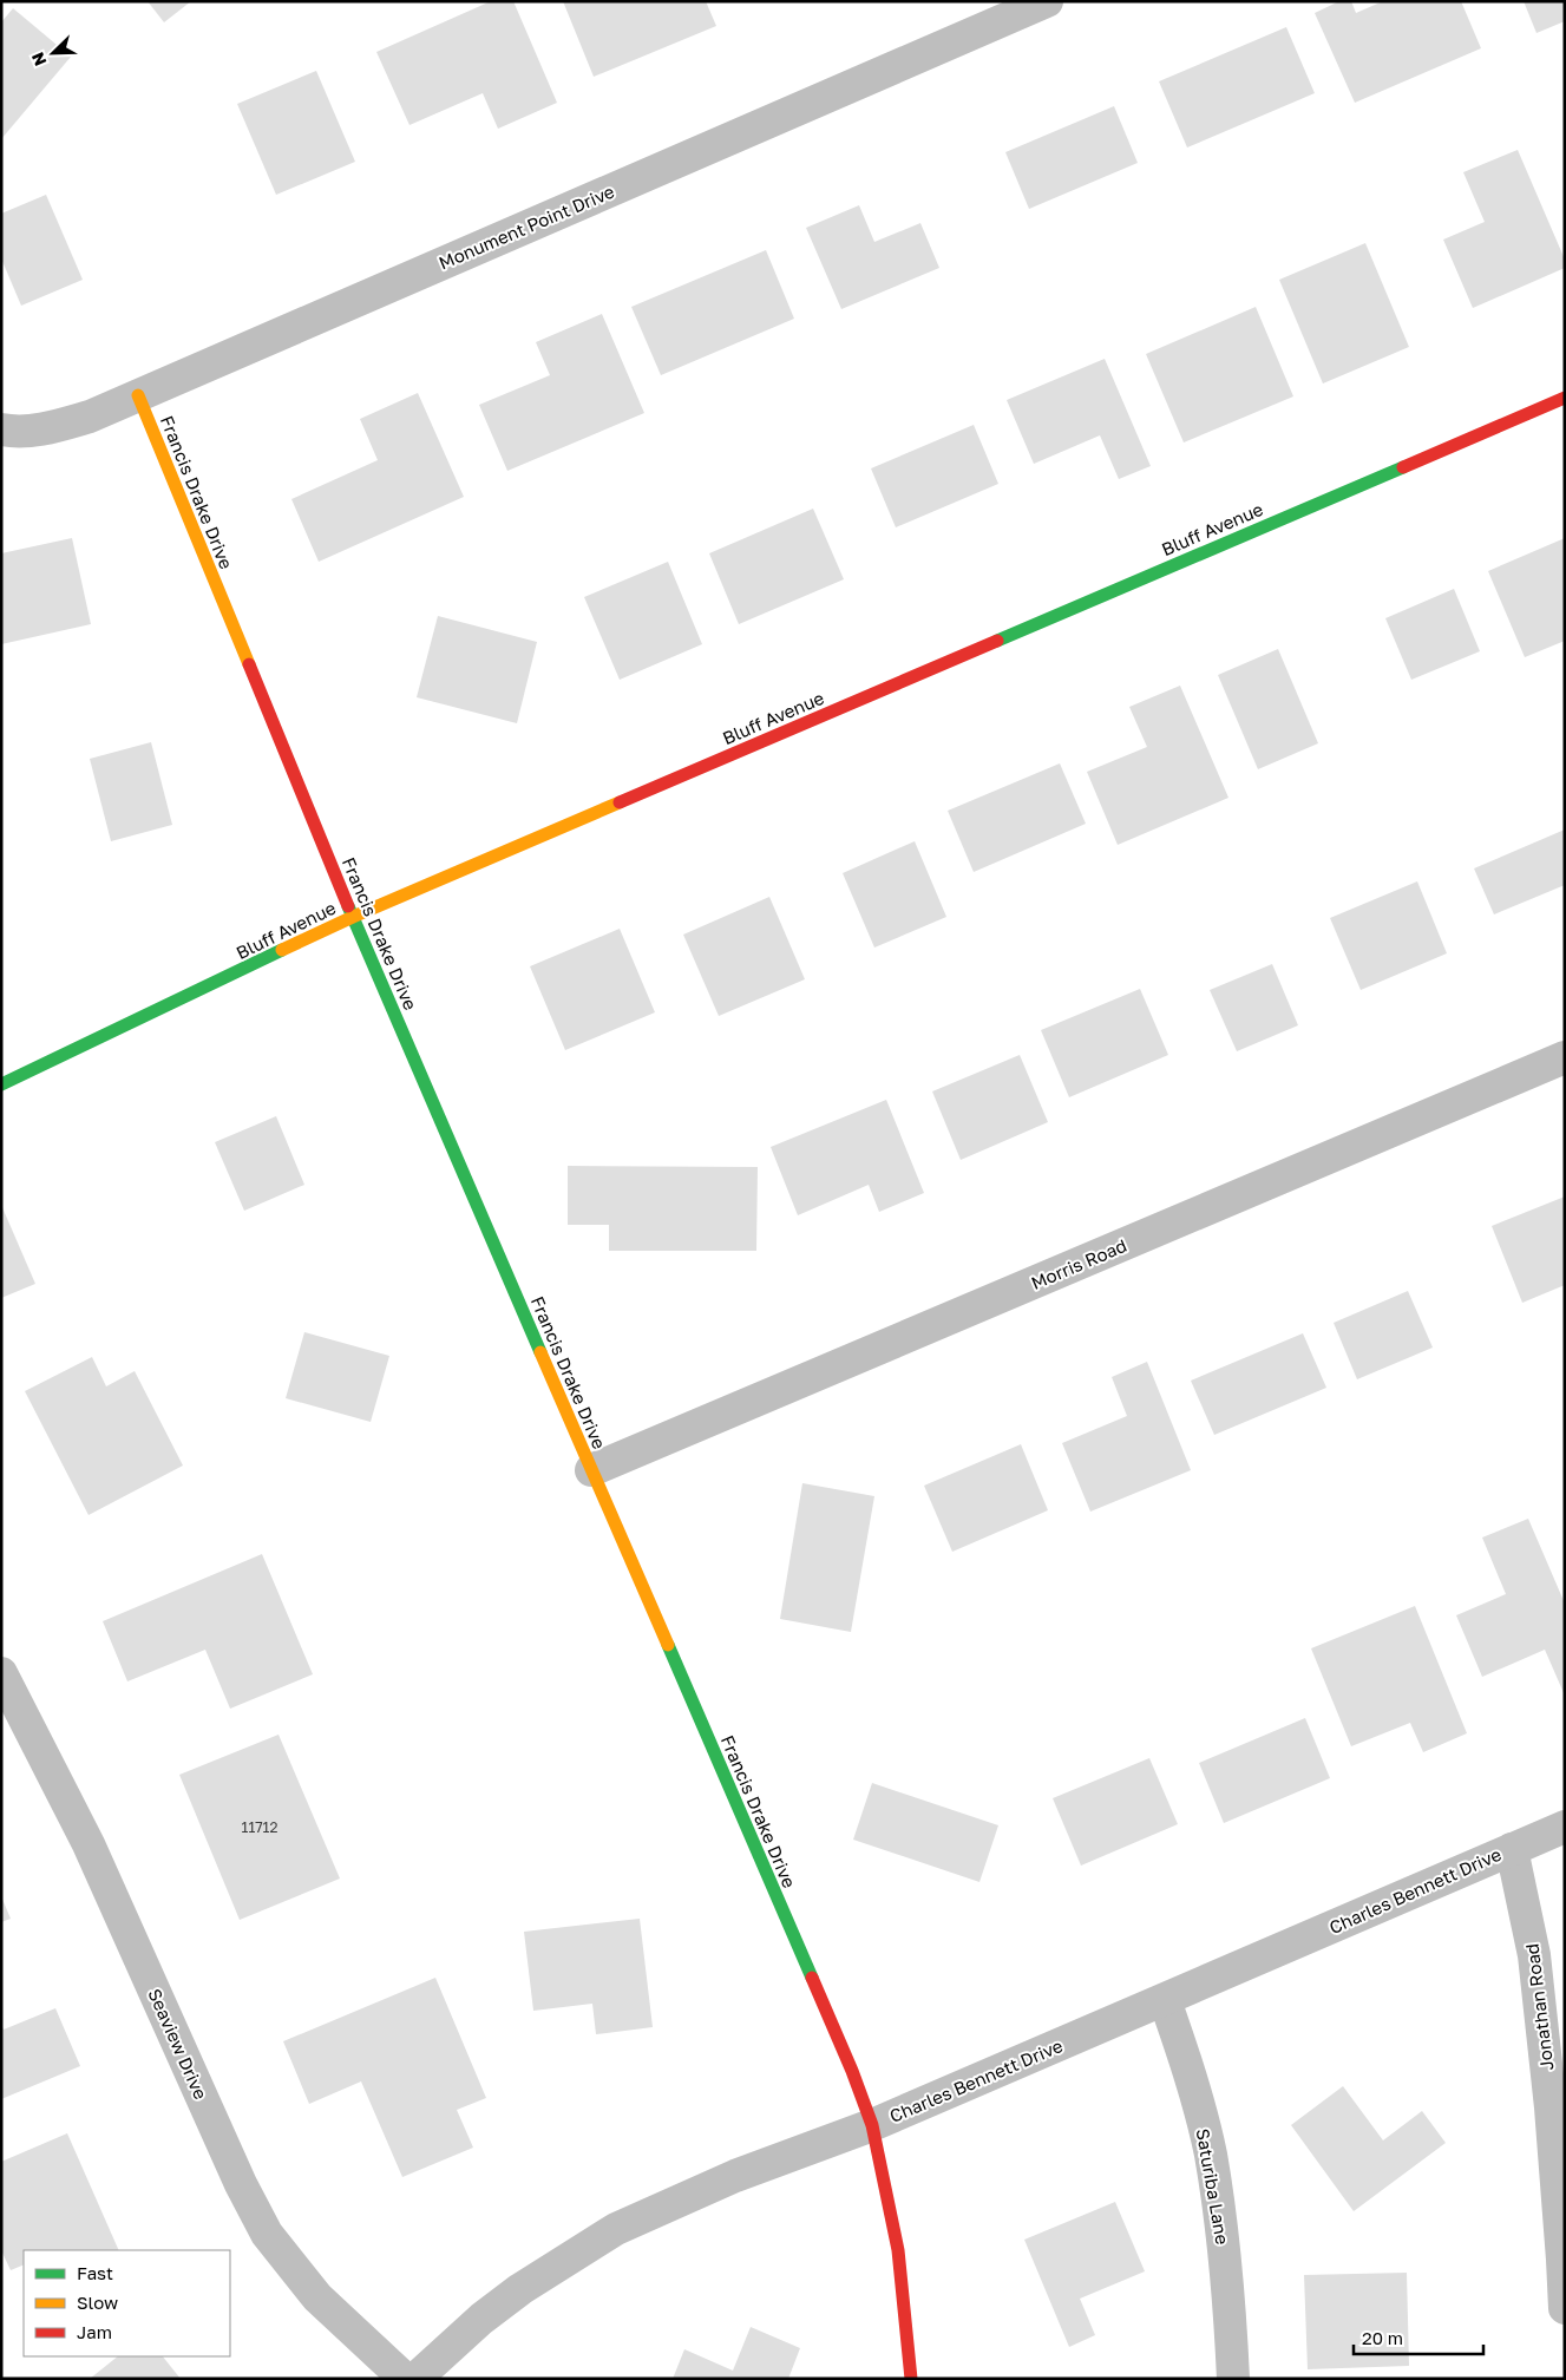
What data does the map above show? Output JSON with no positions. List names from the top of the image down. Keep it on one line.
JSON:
{"streets":{"street":["Monument Point Drive","Francis Drake Drive","Bluff Avenue","Morris Road","Charles Bennett Drive","Jonathan Road","Seaview Drive","Saturiba Lane"]},"crossings":[["Monument Point Drive","Francis Drake Drive"],["Francis Drake Drive","Bluff Avenue"],["Francis Drake Drive","Morris Road"],["Francis Drake Drive","Charles Bennett Drive"],["Charles Bennett Drive","Jonathan Road"],["Charles Bennett Drive","Saturiba Lane"]],"house_numbers":["11712"],"legend":["Fast","Slow","Jam"],"scale_bar":"20 m","north":"bottom left"}
